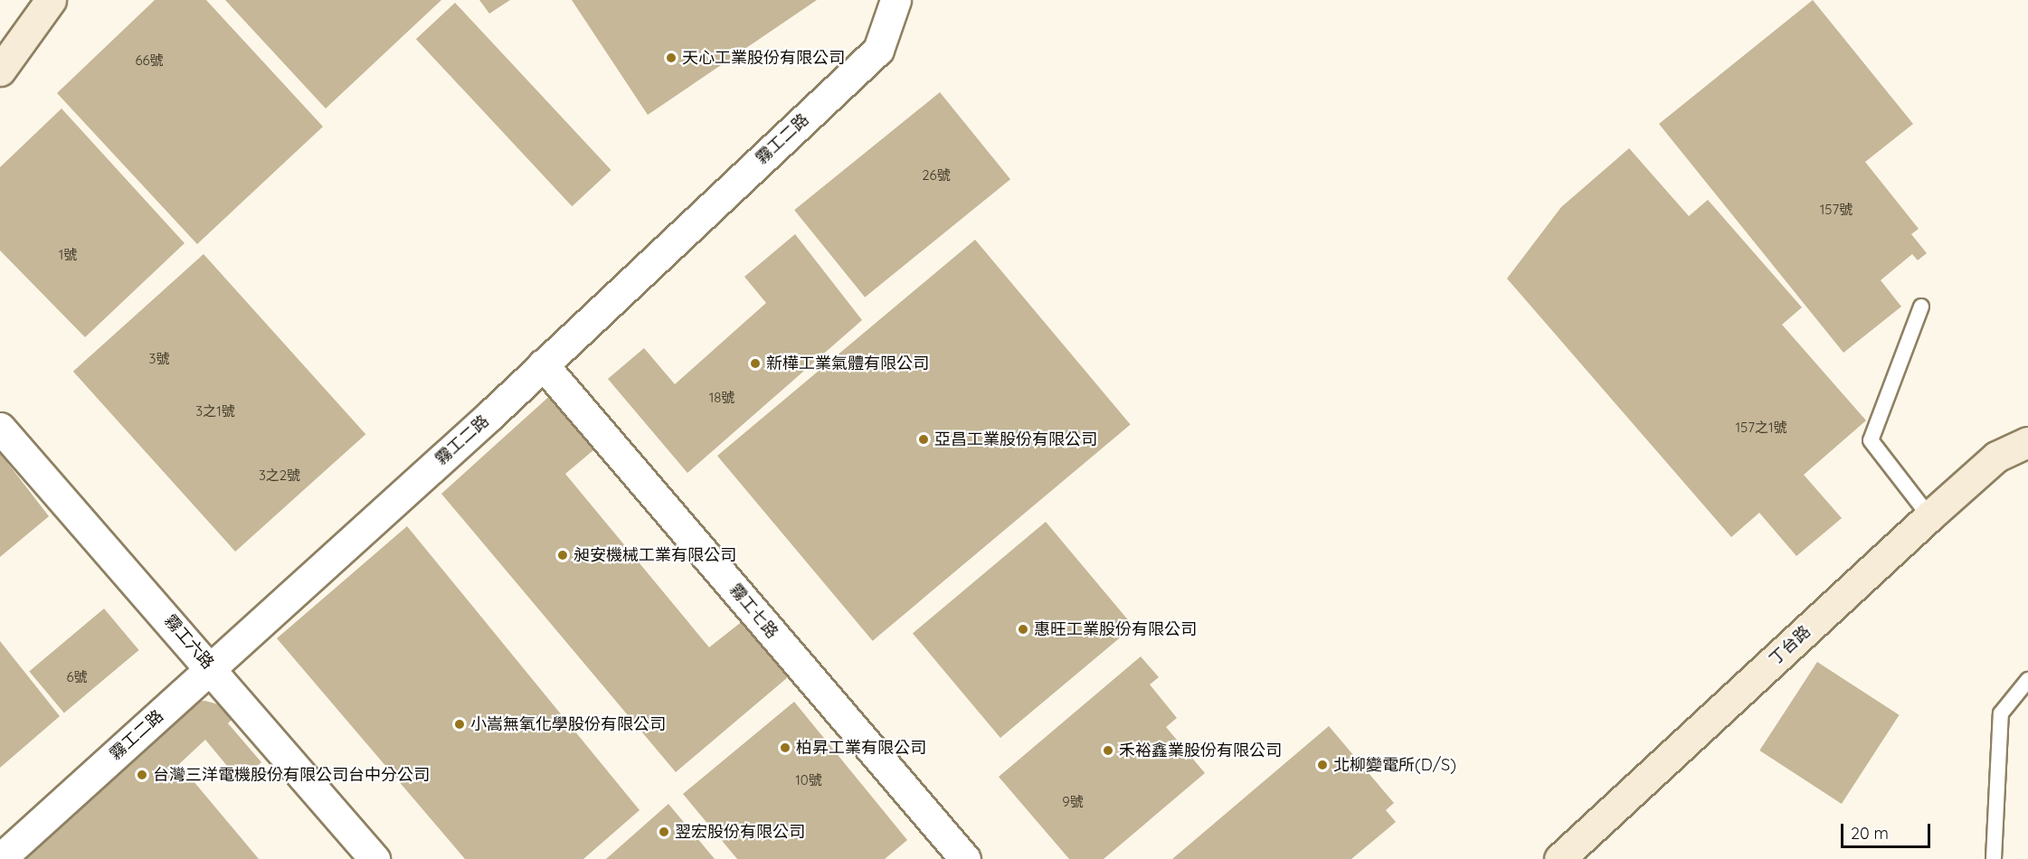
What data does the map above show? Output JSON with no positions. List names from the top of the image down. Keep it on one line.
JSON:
{"streets":{"street":["霧工二路","霧工七路","霧工六路","丁台路"]},"crossings":[["霧工二路","霧工七路"],["霧工二路","霧工六路"]],"places":["天心工業股份有限公司","新樺工業氣體有限公司","亞昌工業股份有限公司","昶安機械工業有限公司","惠旺工業股份有限公司","小嵩無氧化學股份有限公司","柏昇工業有限公司","禾裕鑫業股份有限公司","北柳變電所(D/S)","台灣三洋電機股份有限公司台中分公司","翌宏股份有限公司"],"house_numbers":["66號","26號","157號","1號","3號","18號","3之1號","157之1號","3之2號","6號","10號","9號"],"scale_bar":"20 m"}
